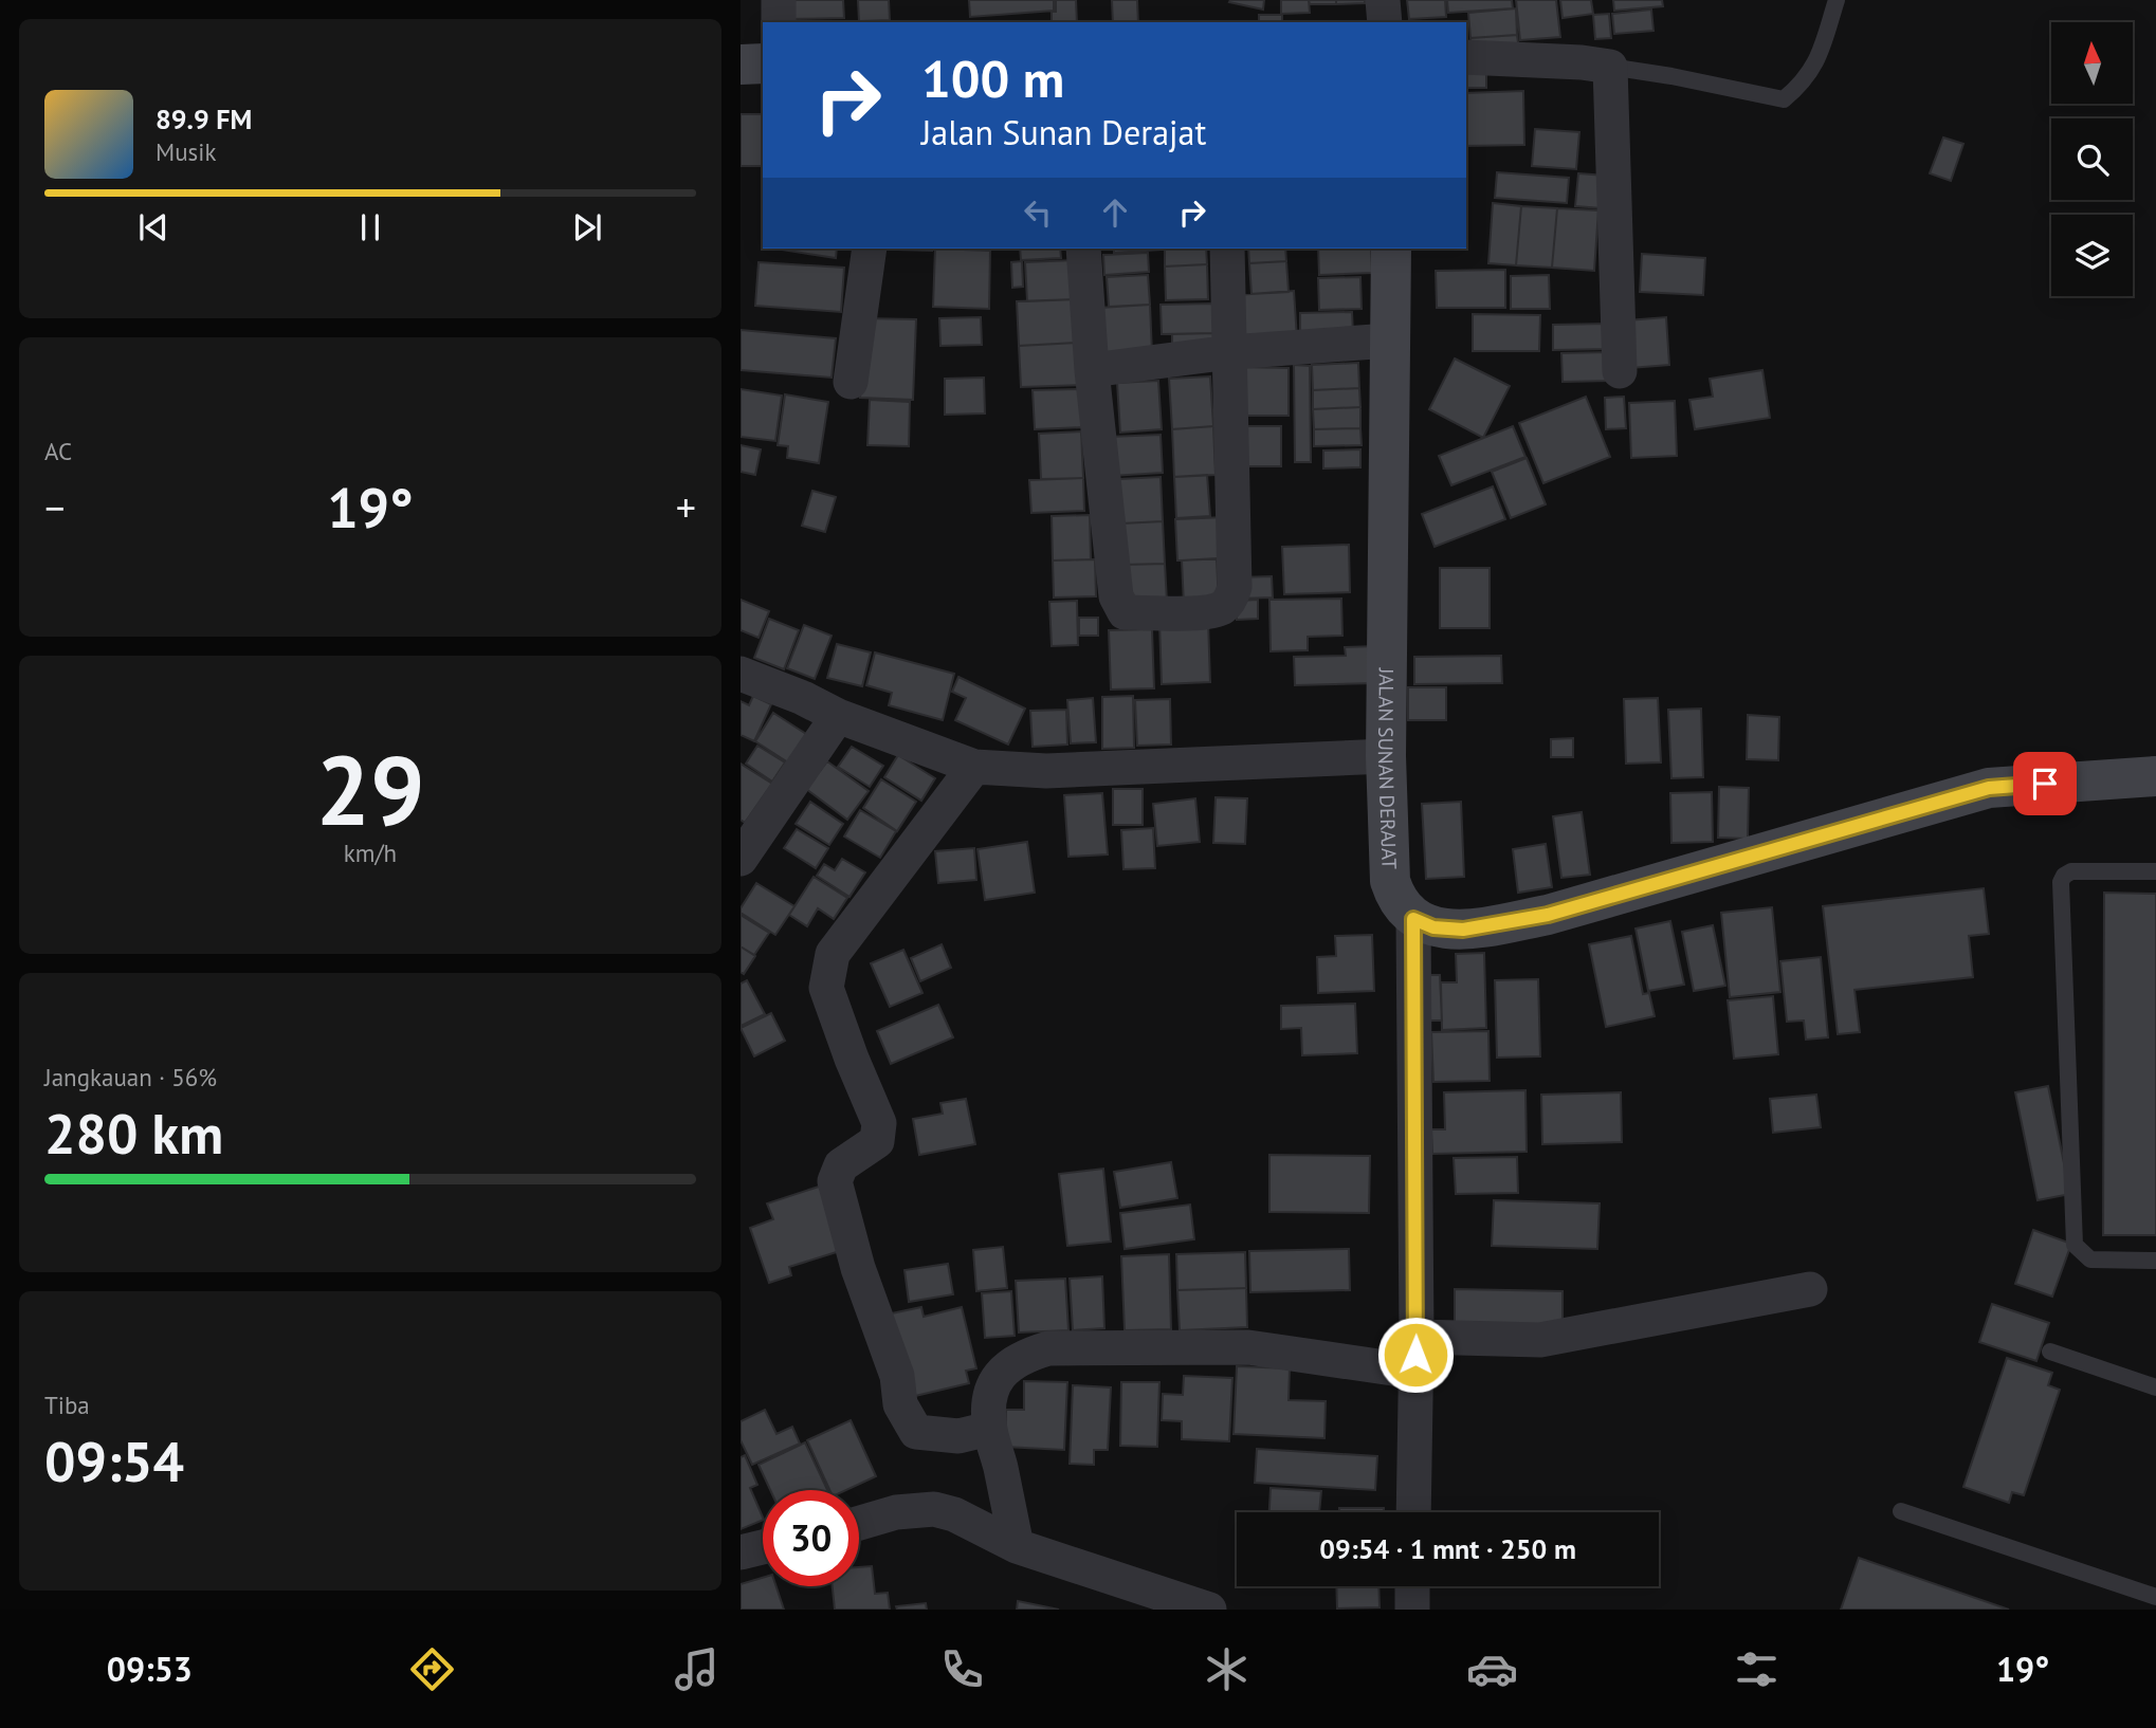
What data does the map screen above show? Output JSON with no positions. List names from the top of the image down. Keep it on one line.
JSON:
{"streets":{"street":["JALAN SUNAN DERAJAT"]},"north":"top","page":{"turn":["100 m","Jalan Sunan Derajat"],"song":["89.9 FM","Musik"],"tile":["AC",["29","km/h"],["Jangkauan · 56%","280 km"],["Tiba","09:54"]],"heat":["−","19°","+"],"limit":"30","trip":"09:54 · 1 mnt · 250 m","tabs":["09:53","19°"]}}
